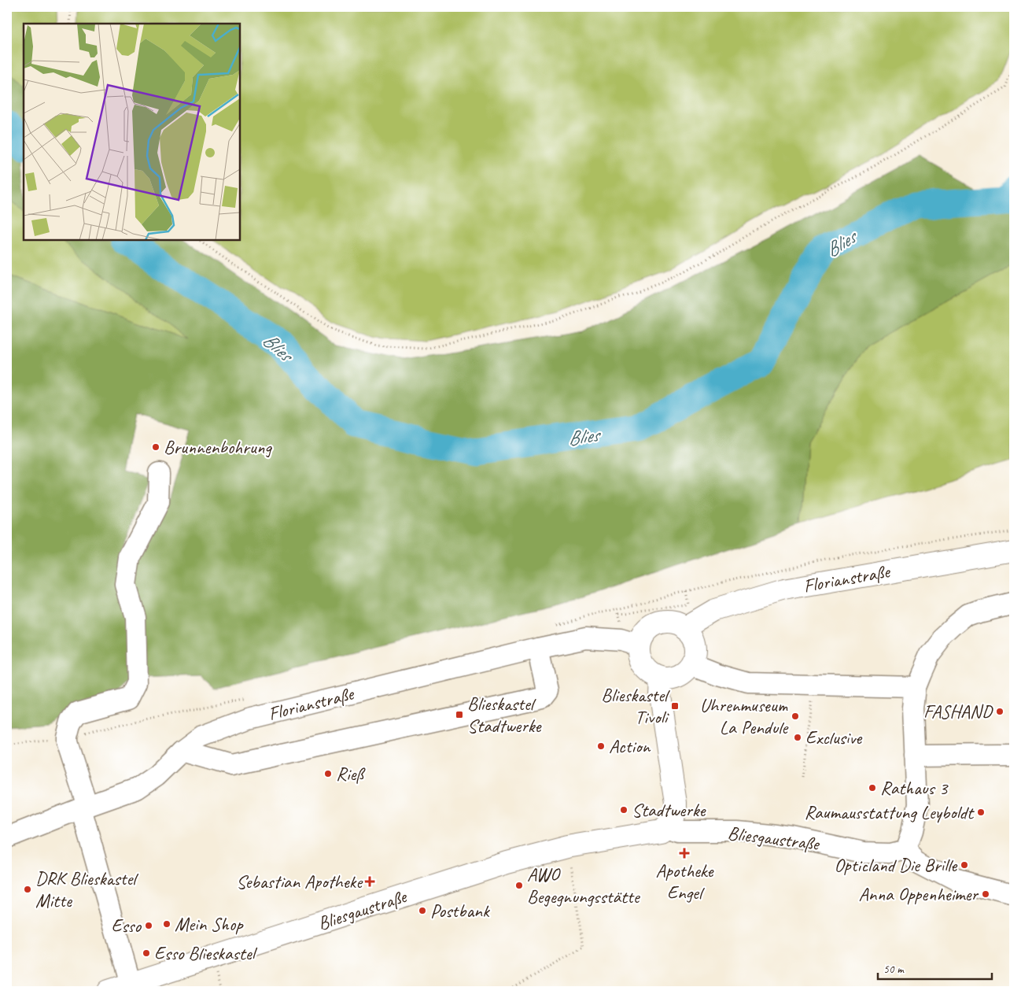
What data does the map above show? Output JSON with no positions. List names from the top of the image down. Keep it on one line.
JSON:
{"streets":{"main road":["Florianstraße","Bliesgaustraße"]},"water":["Blies"],"places":{"other":["Brunnenbohrung","FASHAND","Uhrenmuseum La Pendule","Exclusive","Action","Rieß","Rathaus 3","Stadtwerke","Raumausstattung Leyboldt","Opticland Die Brille","AWO Begegnungsstätte","DRK Blieskastel Mitte","Anna Oppenheimer","Postbank","Mein Shop","Esso","Esso Blieskastel"],"transit":["Blieskastel Tivoli","Blieskastel Stadtwerke"],"health":["Apotheke Engel","Sebastian Apotheke"]},"scale_bar":"50 m"}
